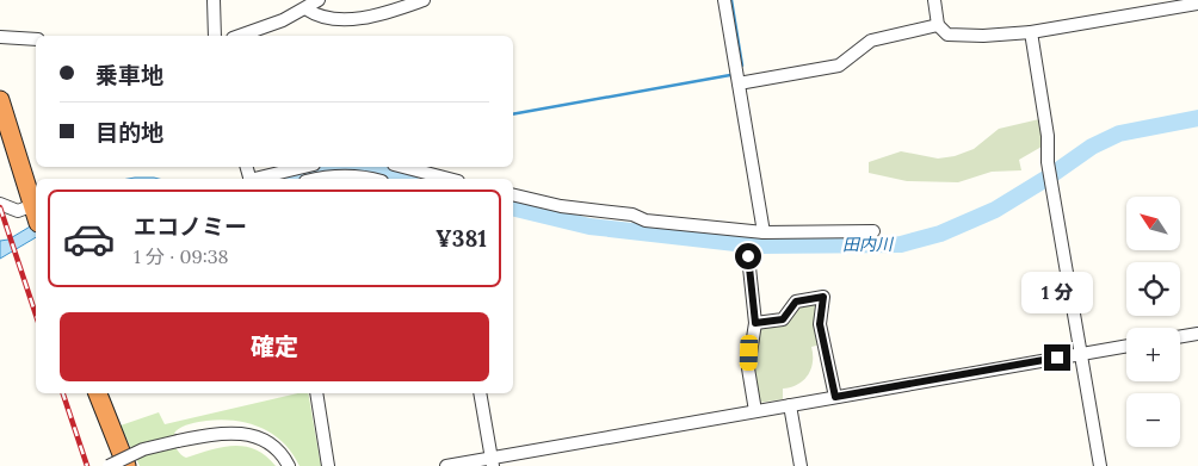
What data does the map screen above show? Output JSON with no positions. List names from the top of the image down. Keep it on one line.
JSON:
{"water":["田内川"],"north":"top left","page":{"banner":["乗車地","目的地"],"list":[{"name":"エコノミー","note":"1 分 · 09:38","value":"¥381"}],"map_buttons":["+","−"],"bubble":"1 分","buttons":"確定"}}
